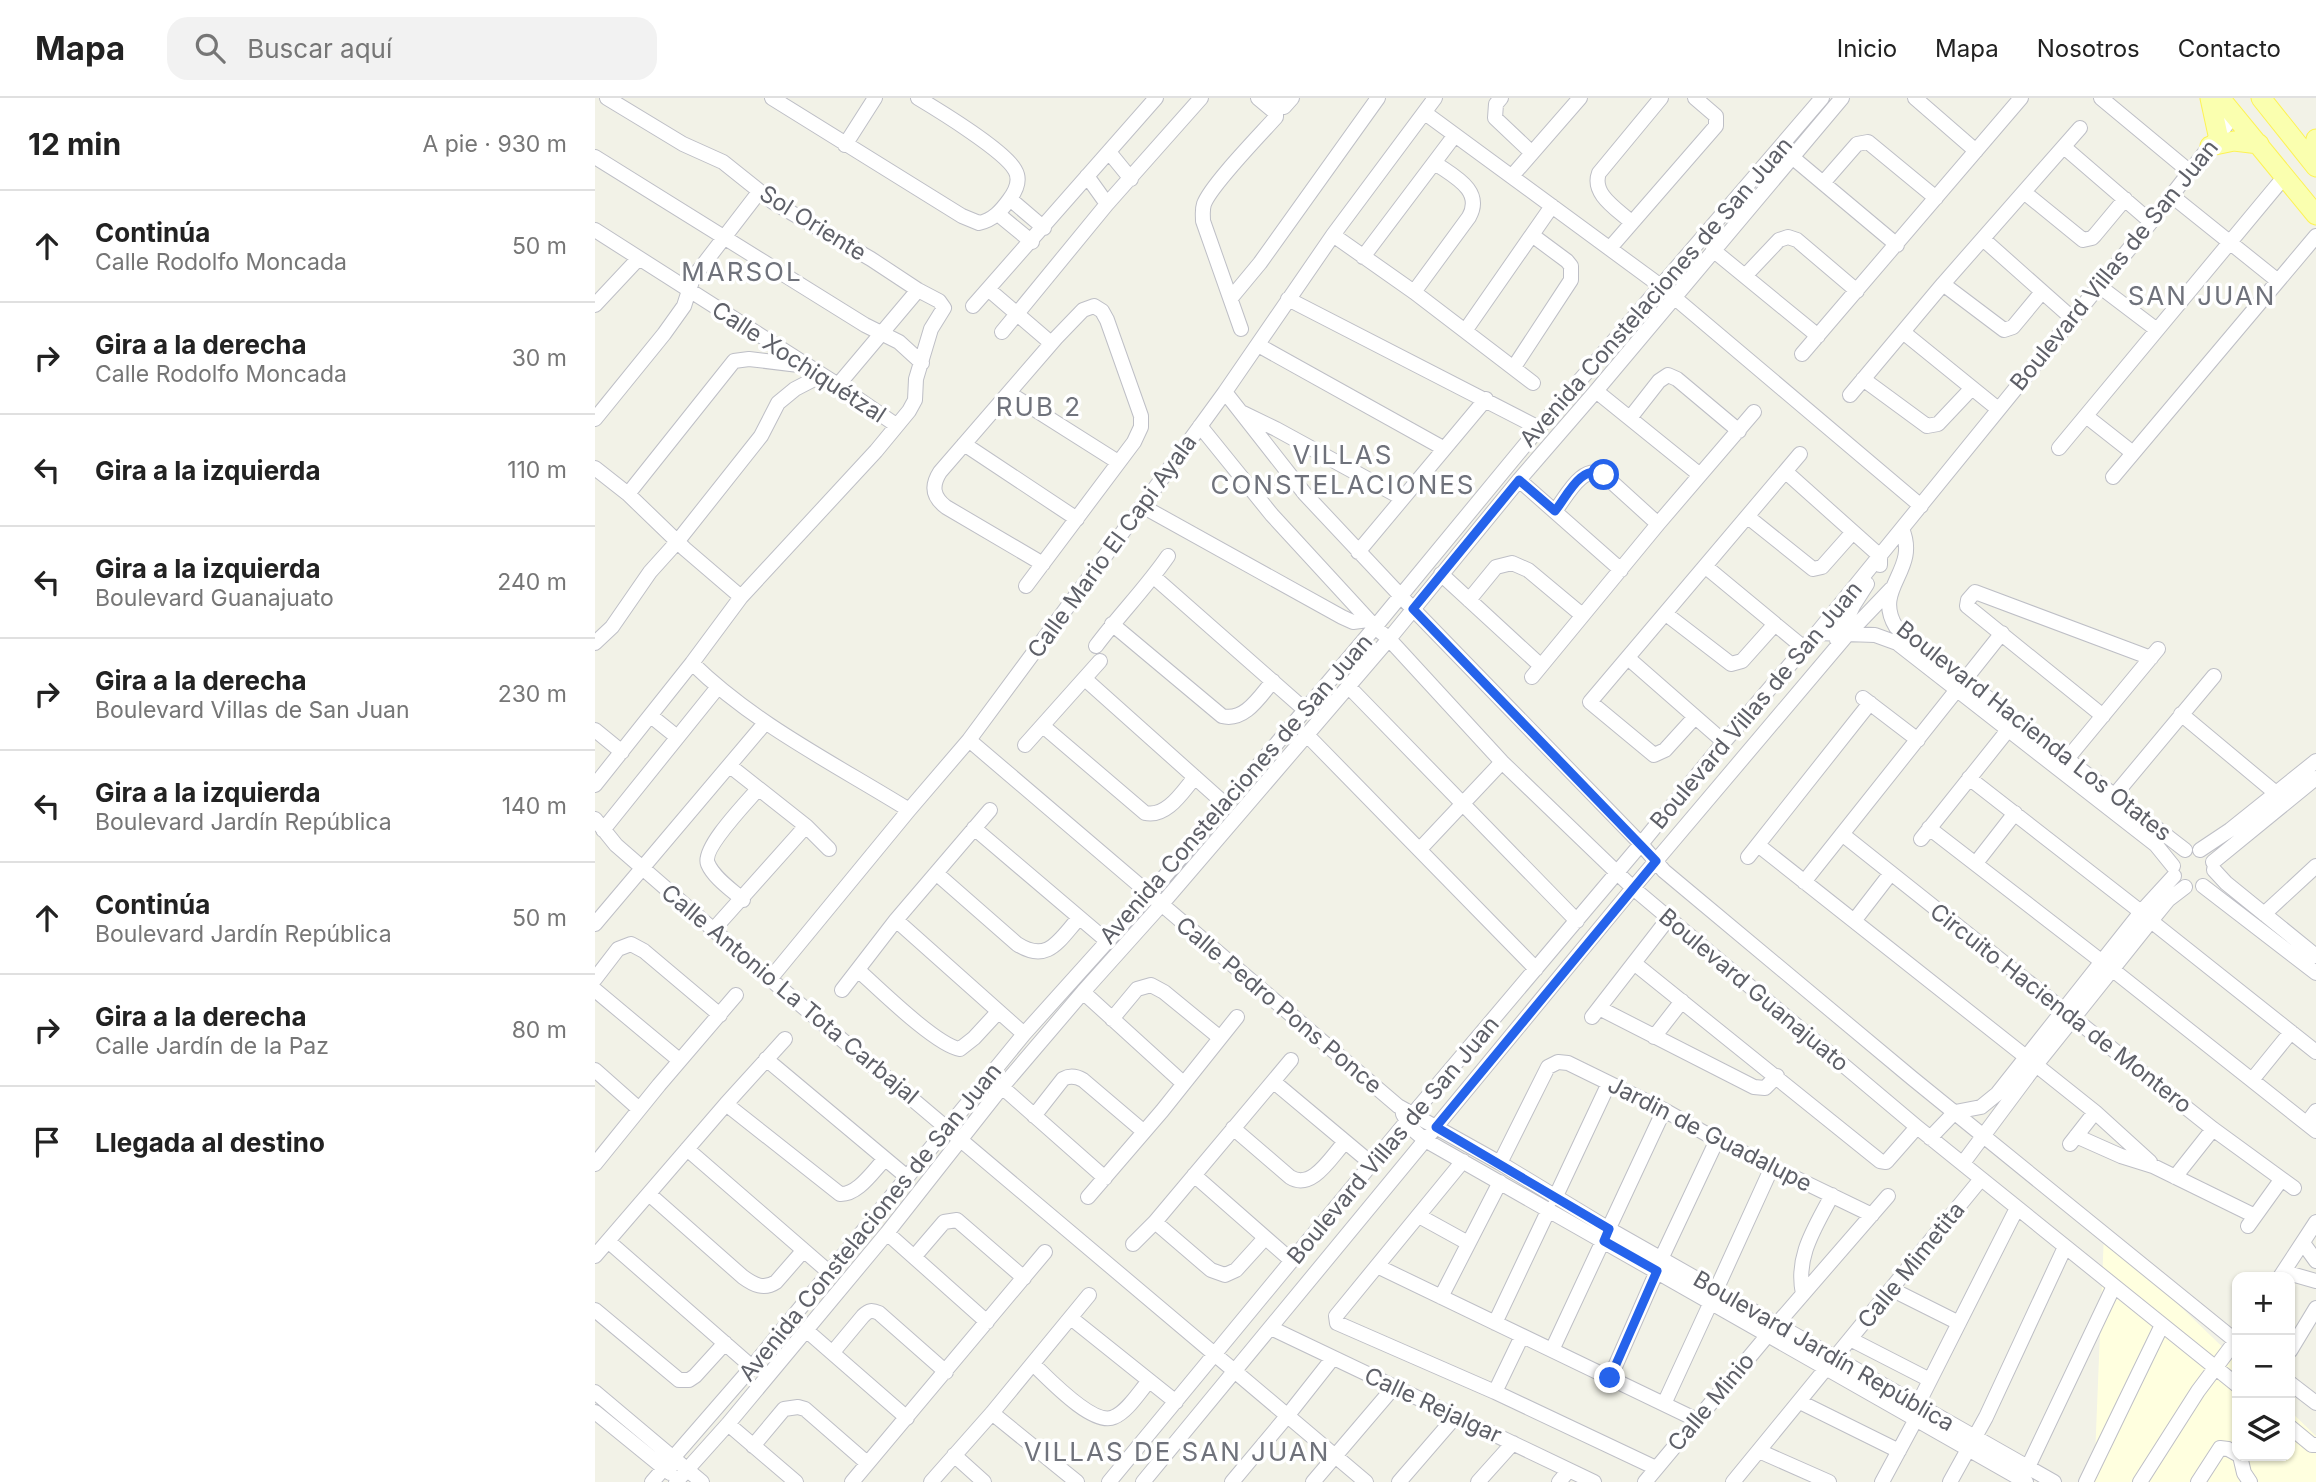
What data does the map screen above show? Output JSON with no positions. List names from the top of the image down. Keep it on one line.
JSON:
{"streets":{"street":["Sol Oriente","Boulevard Villas de San Juan","Avenida Constelaciones de San Juan","Calle Xochiquétzal","Calle Mario El Capi Ayala","Boulevard Hacienda Los Otates","Boulevard Guanajuato","Calle Antonio La Tota Carbajal","Calle Pedro Pons Ponce","Circuito Hacienda de Montero","Jardin de Guadalupe","Calle Mimetita","Boulevard Jardín República","Calle Minio","Calle Rejalgar"]},"crossings":[["Boulevard Villas de San Juan","Boulevard Hacienda Los Otates"],["Boulevard Villas de San Juan","Boulevard Guanajuato"],["Boulevard Villas de San Juan","Calle Antonio La Tota Carbajal"],["Boulevard Villas de San Juan","Calle Pedro Pons Ponce"],["Boulevard Villas de San Juan","Boulevard Jardín República"],["Boulevard Villas de San Juan","Calle Rejalgar"],["Avenida Constelaciones de San Juan","Boulevard Guanajuato"],["Avenida Constelaciones de San Juan","Calle Antonio La Tota Carbajal"],["Avenida Constelaciones de San Juan","Calle Pedro Pons Ponce"],["Calle Mario El Capi Ayala","Boulevard Guanajuato"],["Calle Mario El Capi Ayala","Calle Antonio La Tota Carbajal"],["Calle Mario El Capi Ayala","Calle Pedro Pons Ponce"],["Boulevard Guanajuato","Calle Mimetita"],["Calle Pedro Pons Ponce","Boulevard Jardín República"],["Jardin de Guadalupe","Boulevard Jardín República"],["Jardin de Guadalupe","Calle Minio"],["Calle Mimetita","Boulevard Jardín República"],["Boulevard Jardín República","Calle Minio"]],"districts":["MARSOL","SAN JUAN","RUB 2","VILLAS CONSTELACIONES","VILLAS DE SAN JUAN"],"page":{"header":"Mapa","search":"Buscar aquí","nav":["Inicio","Mapa","Nosotros","Contacto"],"heading":["12 min","A pie · 930 m"],"list":[["Continúa","Calle Rodolfo Moncada","50 m"],["Gira a la derecha","Calle Rodolfo Moncada","30 m"],["Gira a la izquierda","110 m"],["Gira a la izquierda","Boulevard Guanajuato","240 m"],["Gira a la derecha","Boulevard Villas de San Juan","230 m"],["Gira a la izquierda","Boulevard Jardín República","140 m"],["Continúa","Boulevard Jardín República","50 m"],["Gira a la derecha","Calle Jardín de la Paz","80 m"],"Llegada al destino"],"map_buttons":["+","−"]}}
